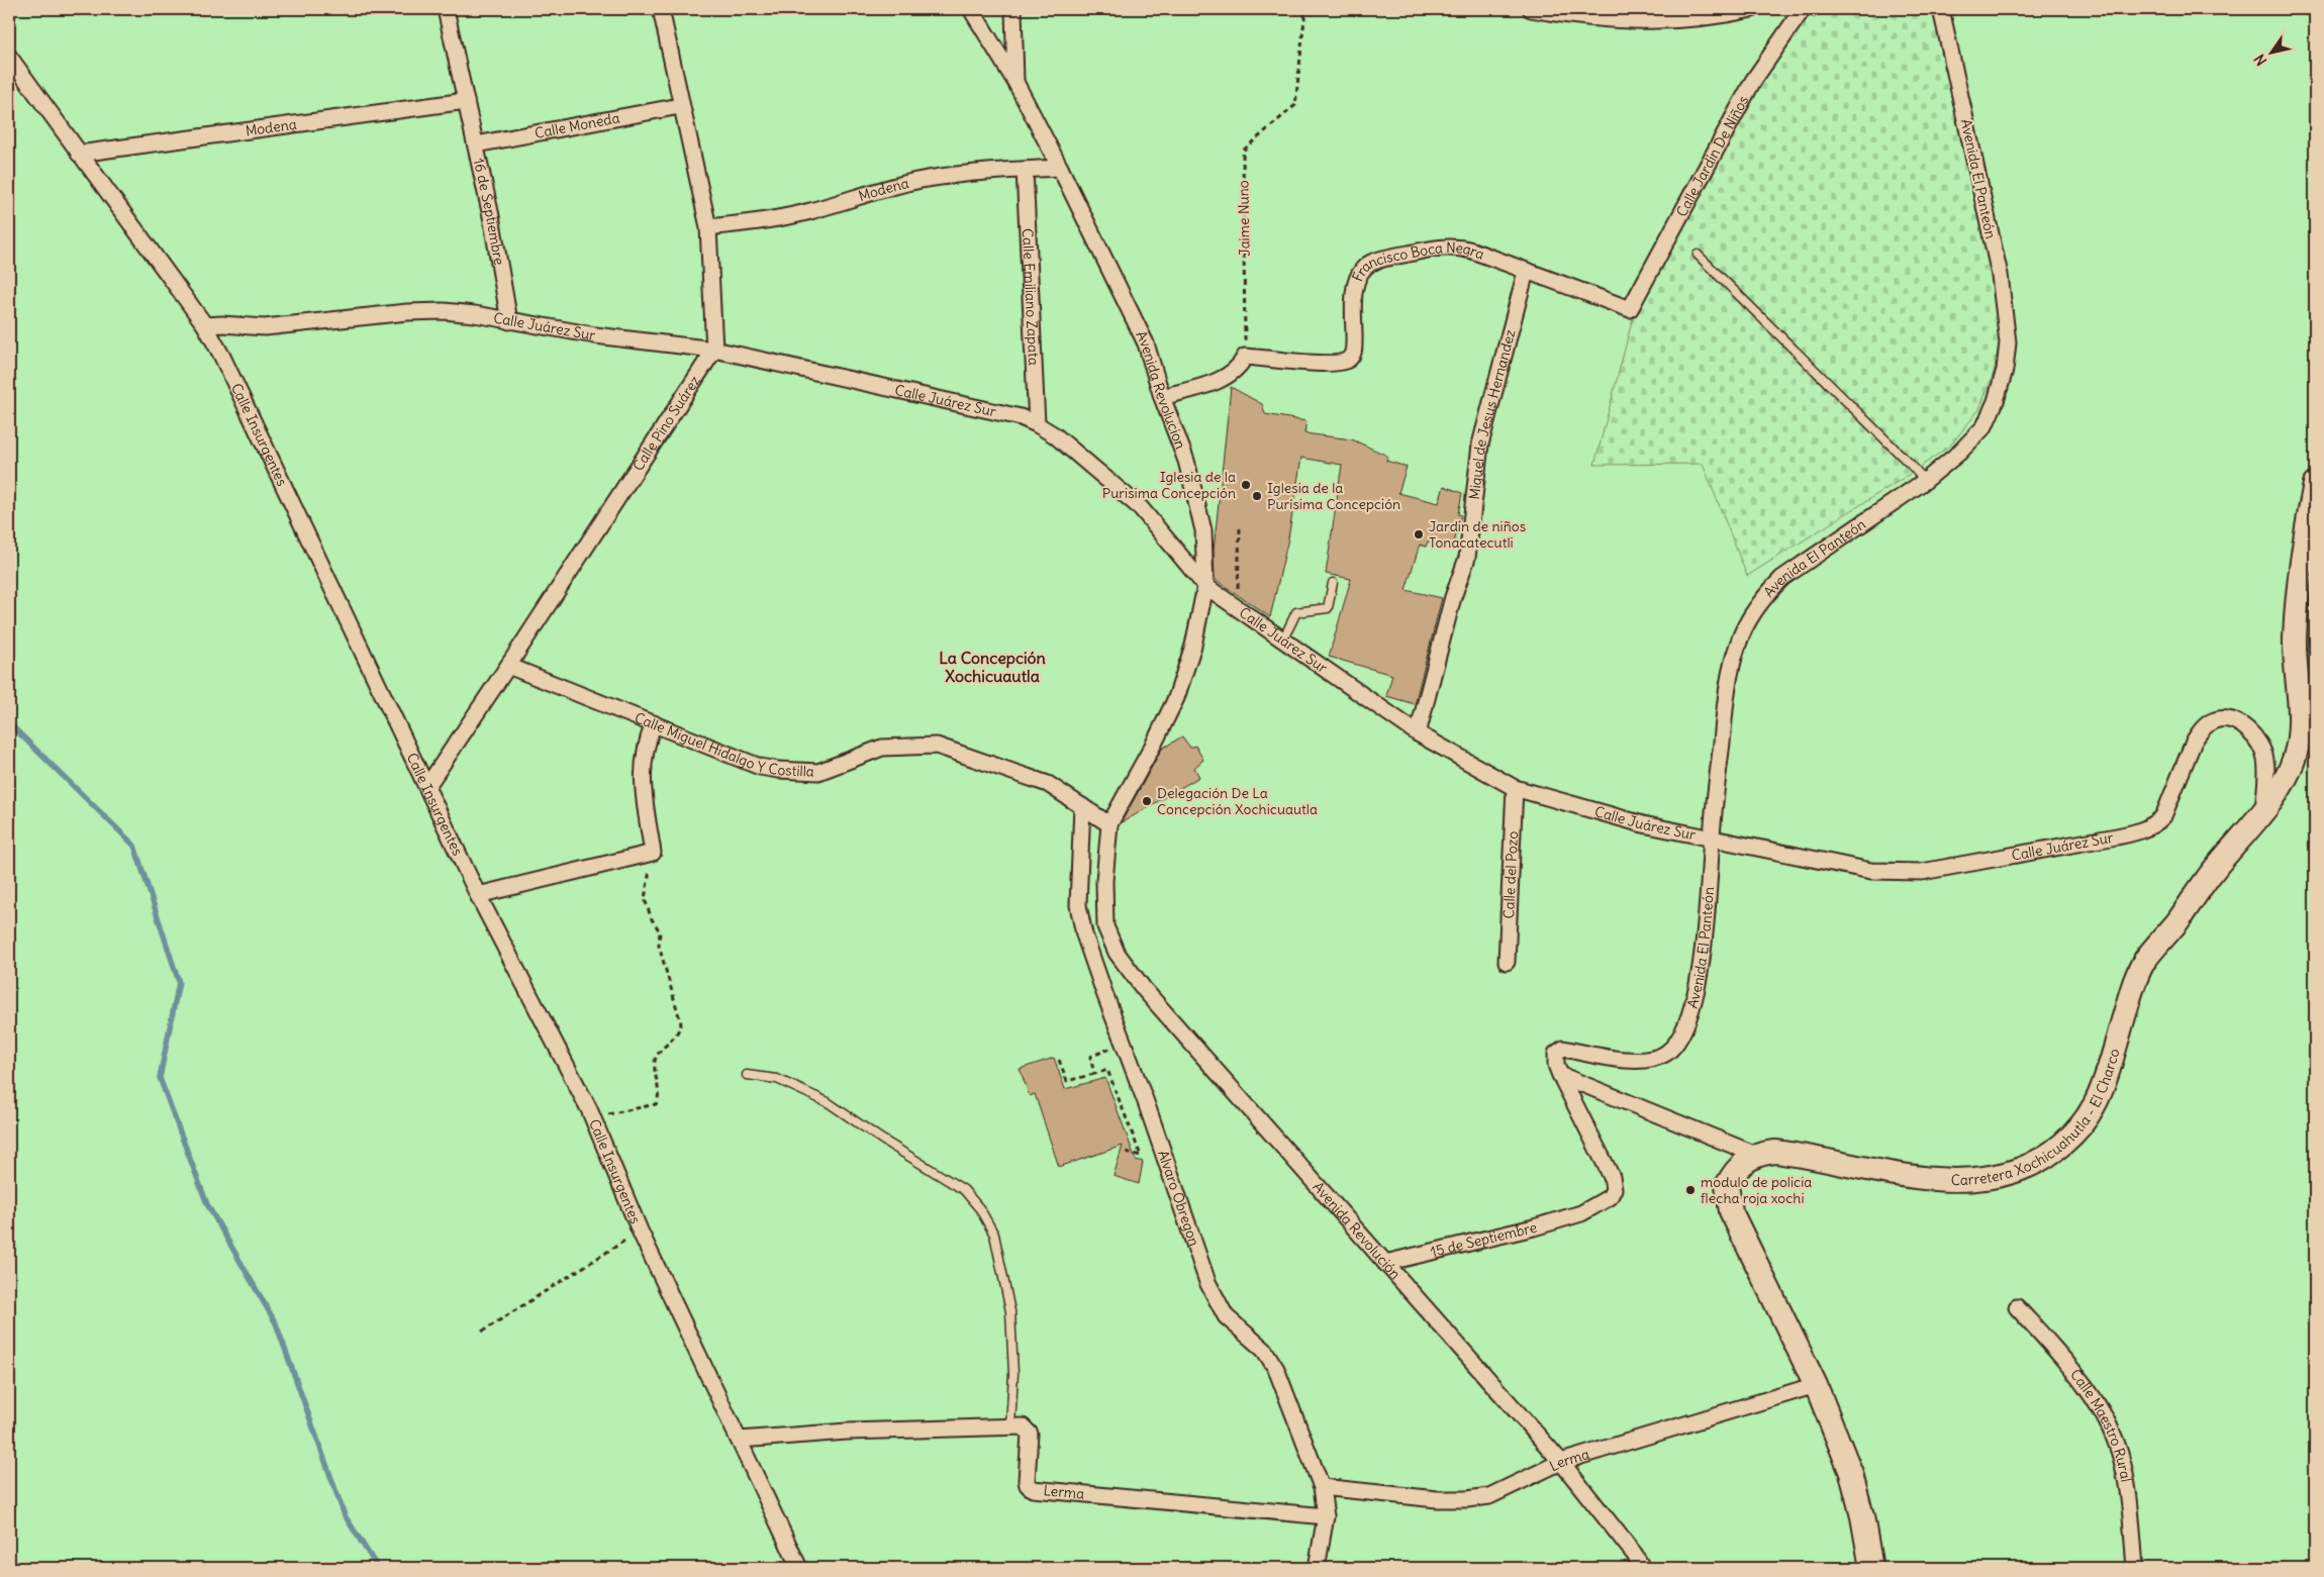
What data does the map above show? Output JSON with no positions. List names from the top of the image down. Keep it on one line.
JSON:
{"streets":{"main road":["Carretera Xochicuahutla - El Charco"],"street":["Calle Moneda","Modena","Calle Jardín De Niños","Avenida El Panteón","16 de Septiembre","Francisco Boca Negra","Calle Emiliano Zapata","Calle Juárez Sur","Avenida Revolucion","Miguel de Jesus Hernandez","Calle Pino Suárez","Calle Insurgentes","Calle Miguel Hidalgo Y Costilla","Calle del Pozo","Alvaro Obregon","Avenida Revolución","15 de Septiembre","Calle Maestro Rural","Lerma"],"path":["Jaime Nuno"]},"crossings":[["Calle Moneda","16 de Septiembre"],["Modena","16 de Septiembre"],["Modena","Calle Emiliano Zapata"],["Modena","Avenida Revolucion"],["Modena","Calle Insurgentes"],["Calle Jardín De Niños","Francisco Boca Negra"],["Avenida El Panteón","Calle Juárez Sur"],["Avenida El Panteón","15 de Septiembre"],["16 de Septiembre","Calle Juárez Sur"],["Jaime Nuno","Francisco Boca Negra"],["Francisco Boca Negra","Miguel de Jesus Hernandez"],["Calle Emiliano Zapata","Calle Juárez Sur"],["Calle Juárez Sur","Avenida Revolucion"],["Calle Juárez Sur","Miguel de Jesus Hernandez"],["Calle Juárez Sur","Calle Pino Suárez"],["Calle Juárez Sur","Calle Insurgentes"],["Calle Juárez Sur","Calle del Pozo"],["Calle Juárez Sur","Carretera Xochicuahutla - El Charco"],["Avenida Revolucion","Calle Miguel Hidalgo Y Costilla"],["Avenida Revolucion","Avenida Revolución"],["Calle Pino Suárez","Calle Insurgentes"],["Calle Pino Suárez","Calle Miguel Hidalgo Y Costilla"],["Calle Miguel Hidalgo Y Costilla","Alvaro Obregon"],["Alvaro Obregon","Lerma"],["Avenida Revolución","15 de Septiembre"],["Avenida Revolución","Lerma"]],"districts":["La Concepción Xochicuautla"],"places":["Iglesia de la Purisima Concepción","Iglesia de la Purísima Concepción","Jardin de niños Tonacatecutli","Delegación De La Concepción Xochicuautla","modulo de policia flecha roja xochi"],"north":"bottom left"}
